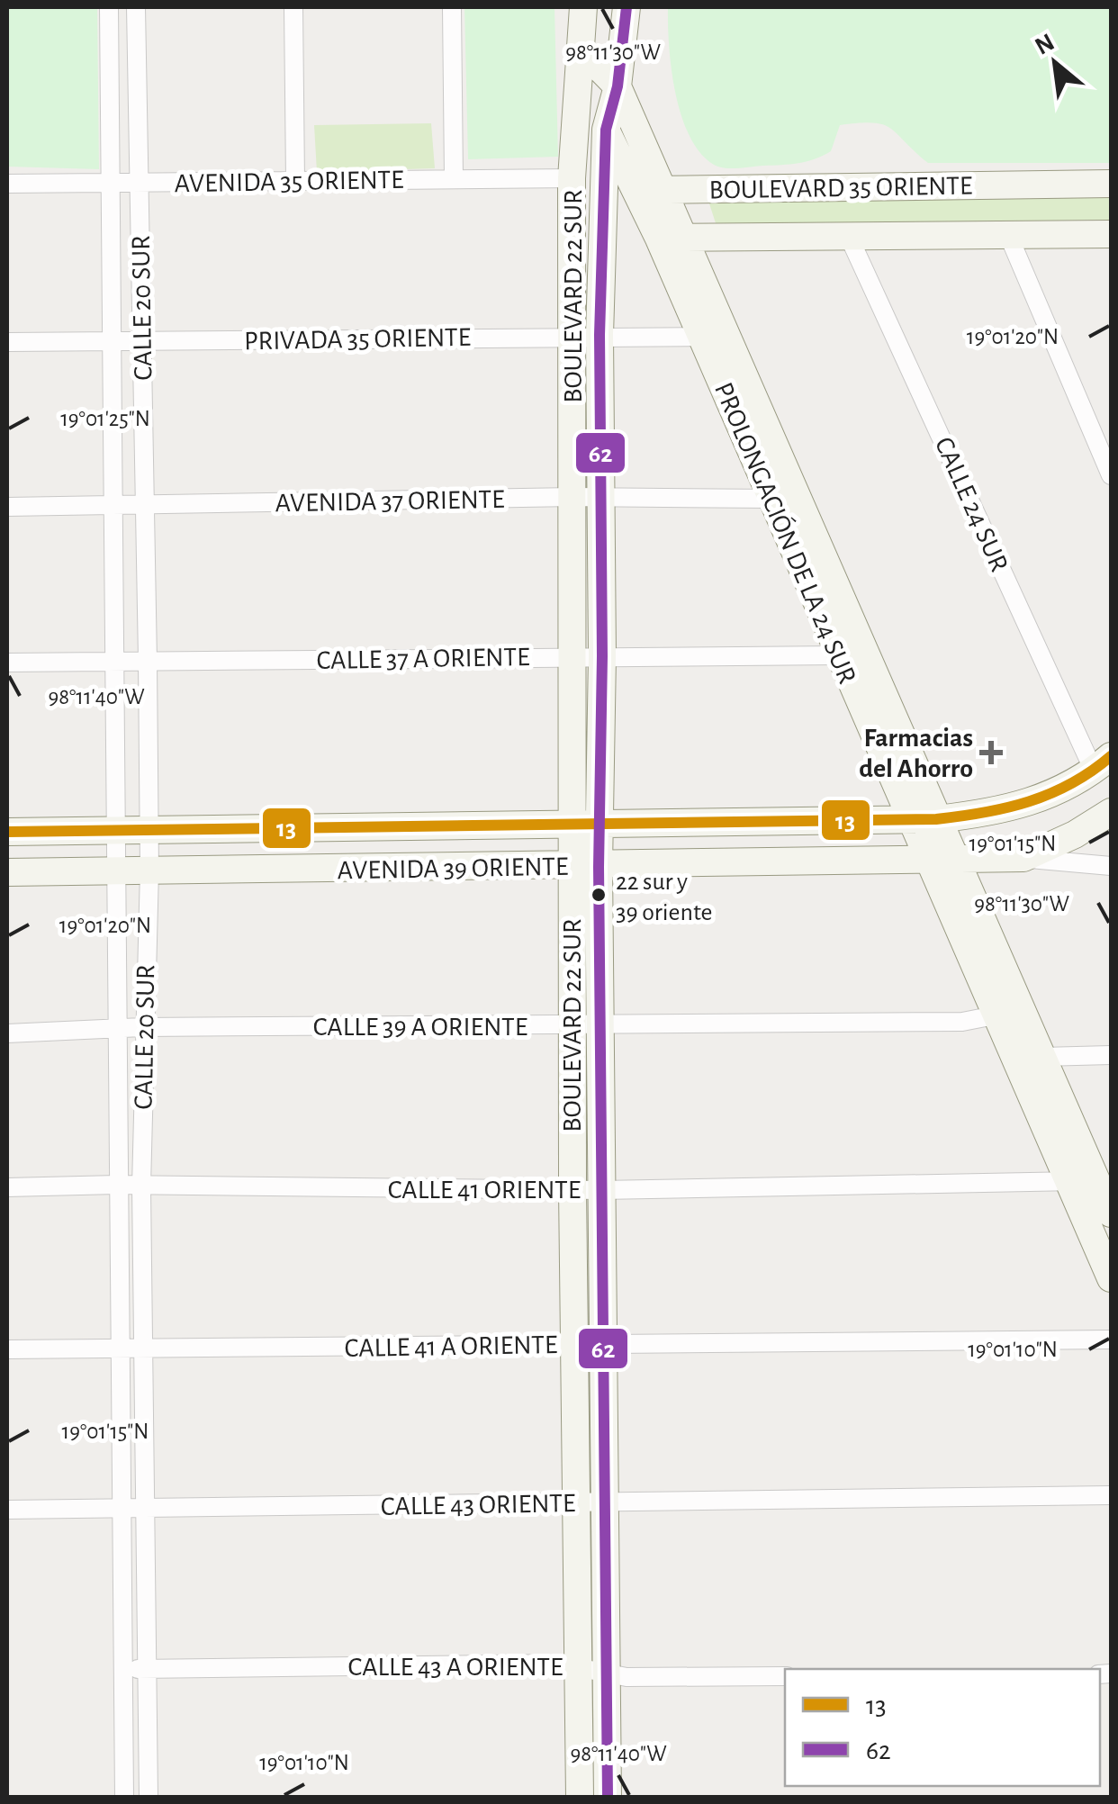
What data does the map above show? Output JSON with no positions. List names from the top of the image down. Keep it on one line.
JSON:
{"streets":{"main road":["BOULEVARD 35 ORIENTE","BOULEVARD 22 SUR","PROLONGACIÓN DE LA 24 SUR","AVENIDA 39 ORIENTE"],"street":["AVENIDA 35 ORIENTE","CALLE 20 SUR","PRIVADA 35 ORIENTE","AVENIDA 37 ORIENTE","CALLE 24 SUR","CALLE 37 A ORIENTE","CALLE 39 A ORIENTE","CALLE 41 ORIENTE","CALLE 41 A ORIENTE","CALLE 43 ORIENTE","CALLE 43 A ORIENTE"]},"crossings":[["AVENIDA 35 ORIENTE","BOULEVARD 35 ORIENTE"],["AVENIDA 35 ORIENTE","BOULEVARD 22 SUR"],["AVENIDA 35 ORIENTE","CALLE 20 SUR"],["BOULEVARD 35 ORIENTE","BOULEVARD 22 SUR"],["BOULEVARD 35 ORIENTE","CALLE 24 SUR"],["BOULEVARD 35 ORIENTE","PROLONGACIÓN DE LA 24 SUR"],["BOULEVARD 22 SUR","PRIVADA 35 ORIENTE"],["BOULEVARD 22 SUR","AVENIDA 37 ORIENTE"],["BOULEVARD 22 SUR","PROLONGACIÓN DE LA 24 SUR"],["BOULEVARD 22 SUR","CALLE 37 A ORIENTE"],["BOULEVARD 22 SUR","AVENIDA 39 ORIENTE"],["BOULEVARD 22 SUR","CALLE 39 A ORIENTE"],["BOULEVARD 22 SUR","CALLE 41 ORIENTE"],["BOULEVARD 22 SUR","CALLE 41 A ORIENTE"],["BOULEVARD 22 SUR","CALLE 43 ORIENTE"],["BOULEVARD 22 SUR","CALLE 43 A ORIENTE"],["CALLE 20 SUR","PRIVADA 35 ORIENTE"],["CALLE 20 SUR","AVENIDA 37 ORIENTE"],["CALLE 20 SUR","CALLE 37 A ORIENTE"],["CALLE 20 SUR","AVENIDA 39 ORIENTE"],["CALLE 20 SUR","CALLE 39 A ORIENTE"],["CALLE 20 SUR","CALLE 41 ORIENTE"],["CALLE 20 SUR","CALLE 41 A ORIENTE"],["CALLE 20 SUR","CALLE 43 ORIENTE"],["CALLE 20 SUR","CALLE 43 A ORIENTE"],["PRIVADA 35 ORIENTE","PROLONGACIÓN DE LA 24 SUR"],["AVENIDA 37 ORIENTE","PROLONGACIÓN DE LA 24 SUR"],["CALLE 24 SUR","AVENIDA 39 ORIENTE"],["PROLONGACIÓN DE LA 24 SUR","CALLE 37 A ORIENTE"],["PROLONGACIÓN DE LA 24 SUR","AVENIDA 39 ORIENTE"],["PROLONGACIÓN DE LA 24 SUR","CALLE 39 A ORIENTE"],["PROLONGACIÓN DE LA 24 SUR","CALLE 41 ORIENTE"]],"places":{"health":["Farmacias del Ahorro"],"other":["22 sur y 39 oriente"]},"lines":["transit line 62","transit line 13"],"legend":["13","62"],"north":"top left","coordinates":["98°11'30\"W","19°01'20\"N","19°01'25\"N","98°11'40\"W","19°01'15\"N","19°01'10\"N"]}
